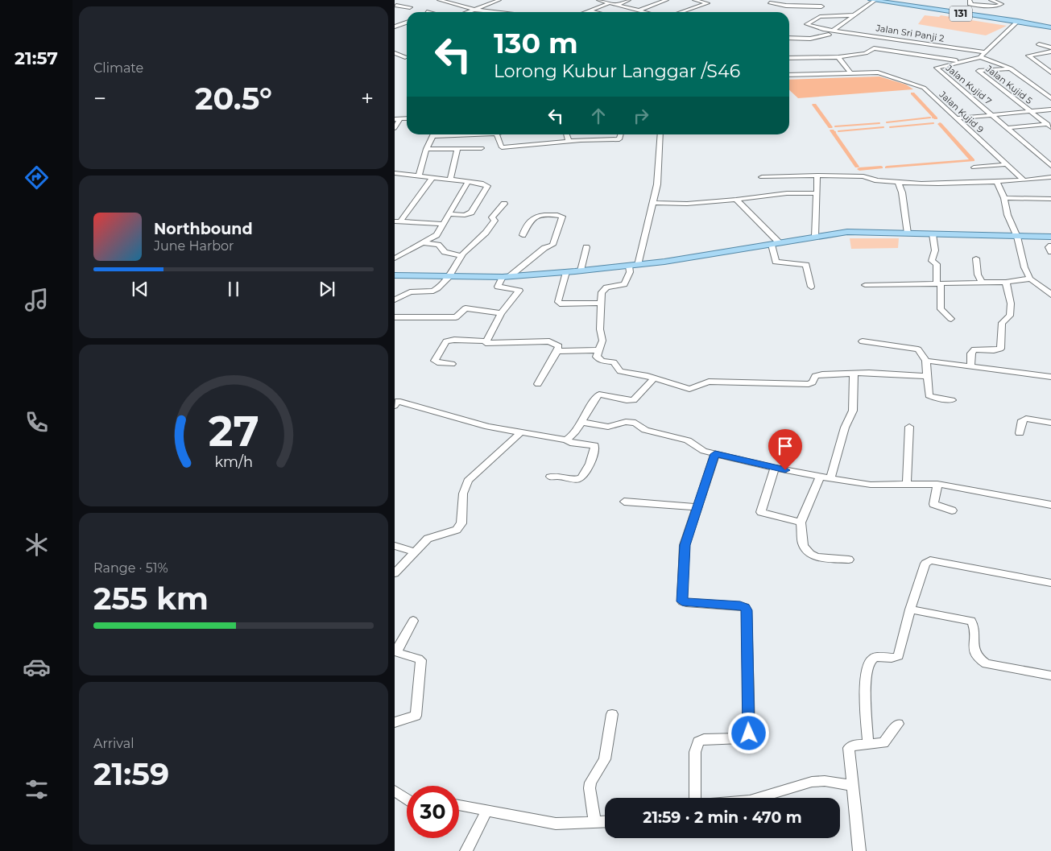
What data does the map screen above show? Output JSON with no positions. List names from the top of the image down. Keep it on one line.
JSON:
{"streets":{"main road":["131"],"street":["Jalan Sri Panji 2","Jalan Kujid 7","Jalan Kujid 5","Jalan Kujid 9"]},"page":{"tabs":"21:57","tile":["Climate",["Range · 51%","255 km"],["Arrival","21:59"]],"turn":["130 m","Lorong Kubur Langgar /S46"],"heat":["−","20.5°","+"],"song":["Northbound","June Harbor"],"limit":"30","trip":"21:59 · 2 min · 470 m","gauge":["27","km/h"]}}
